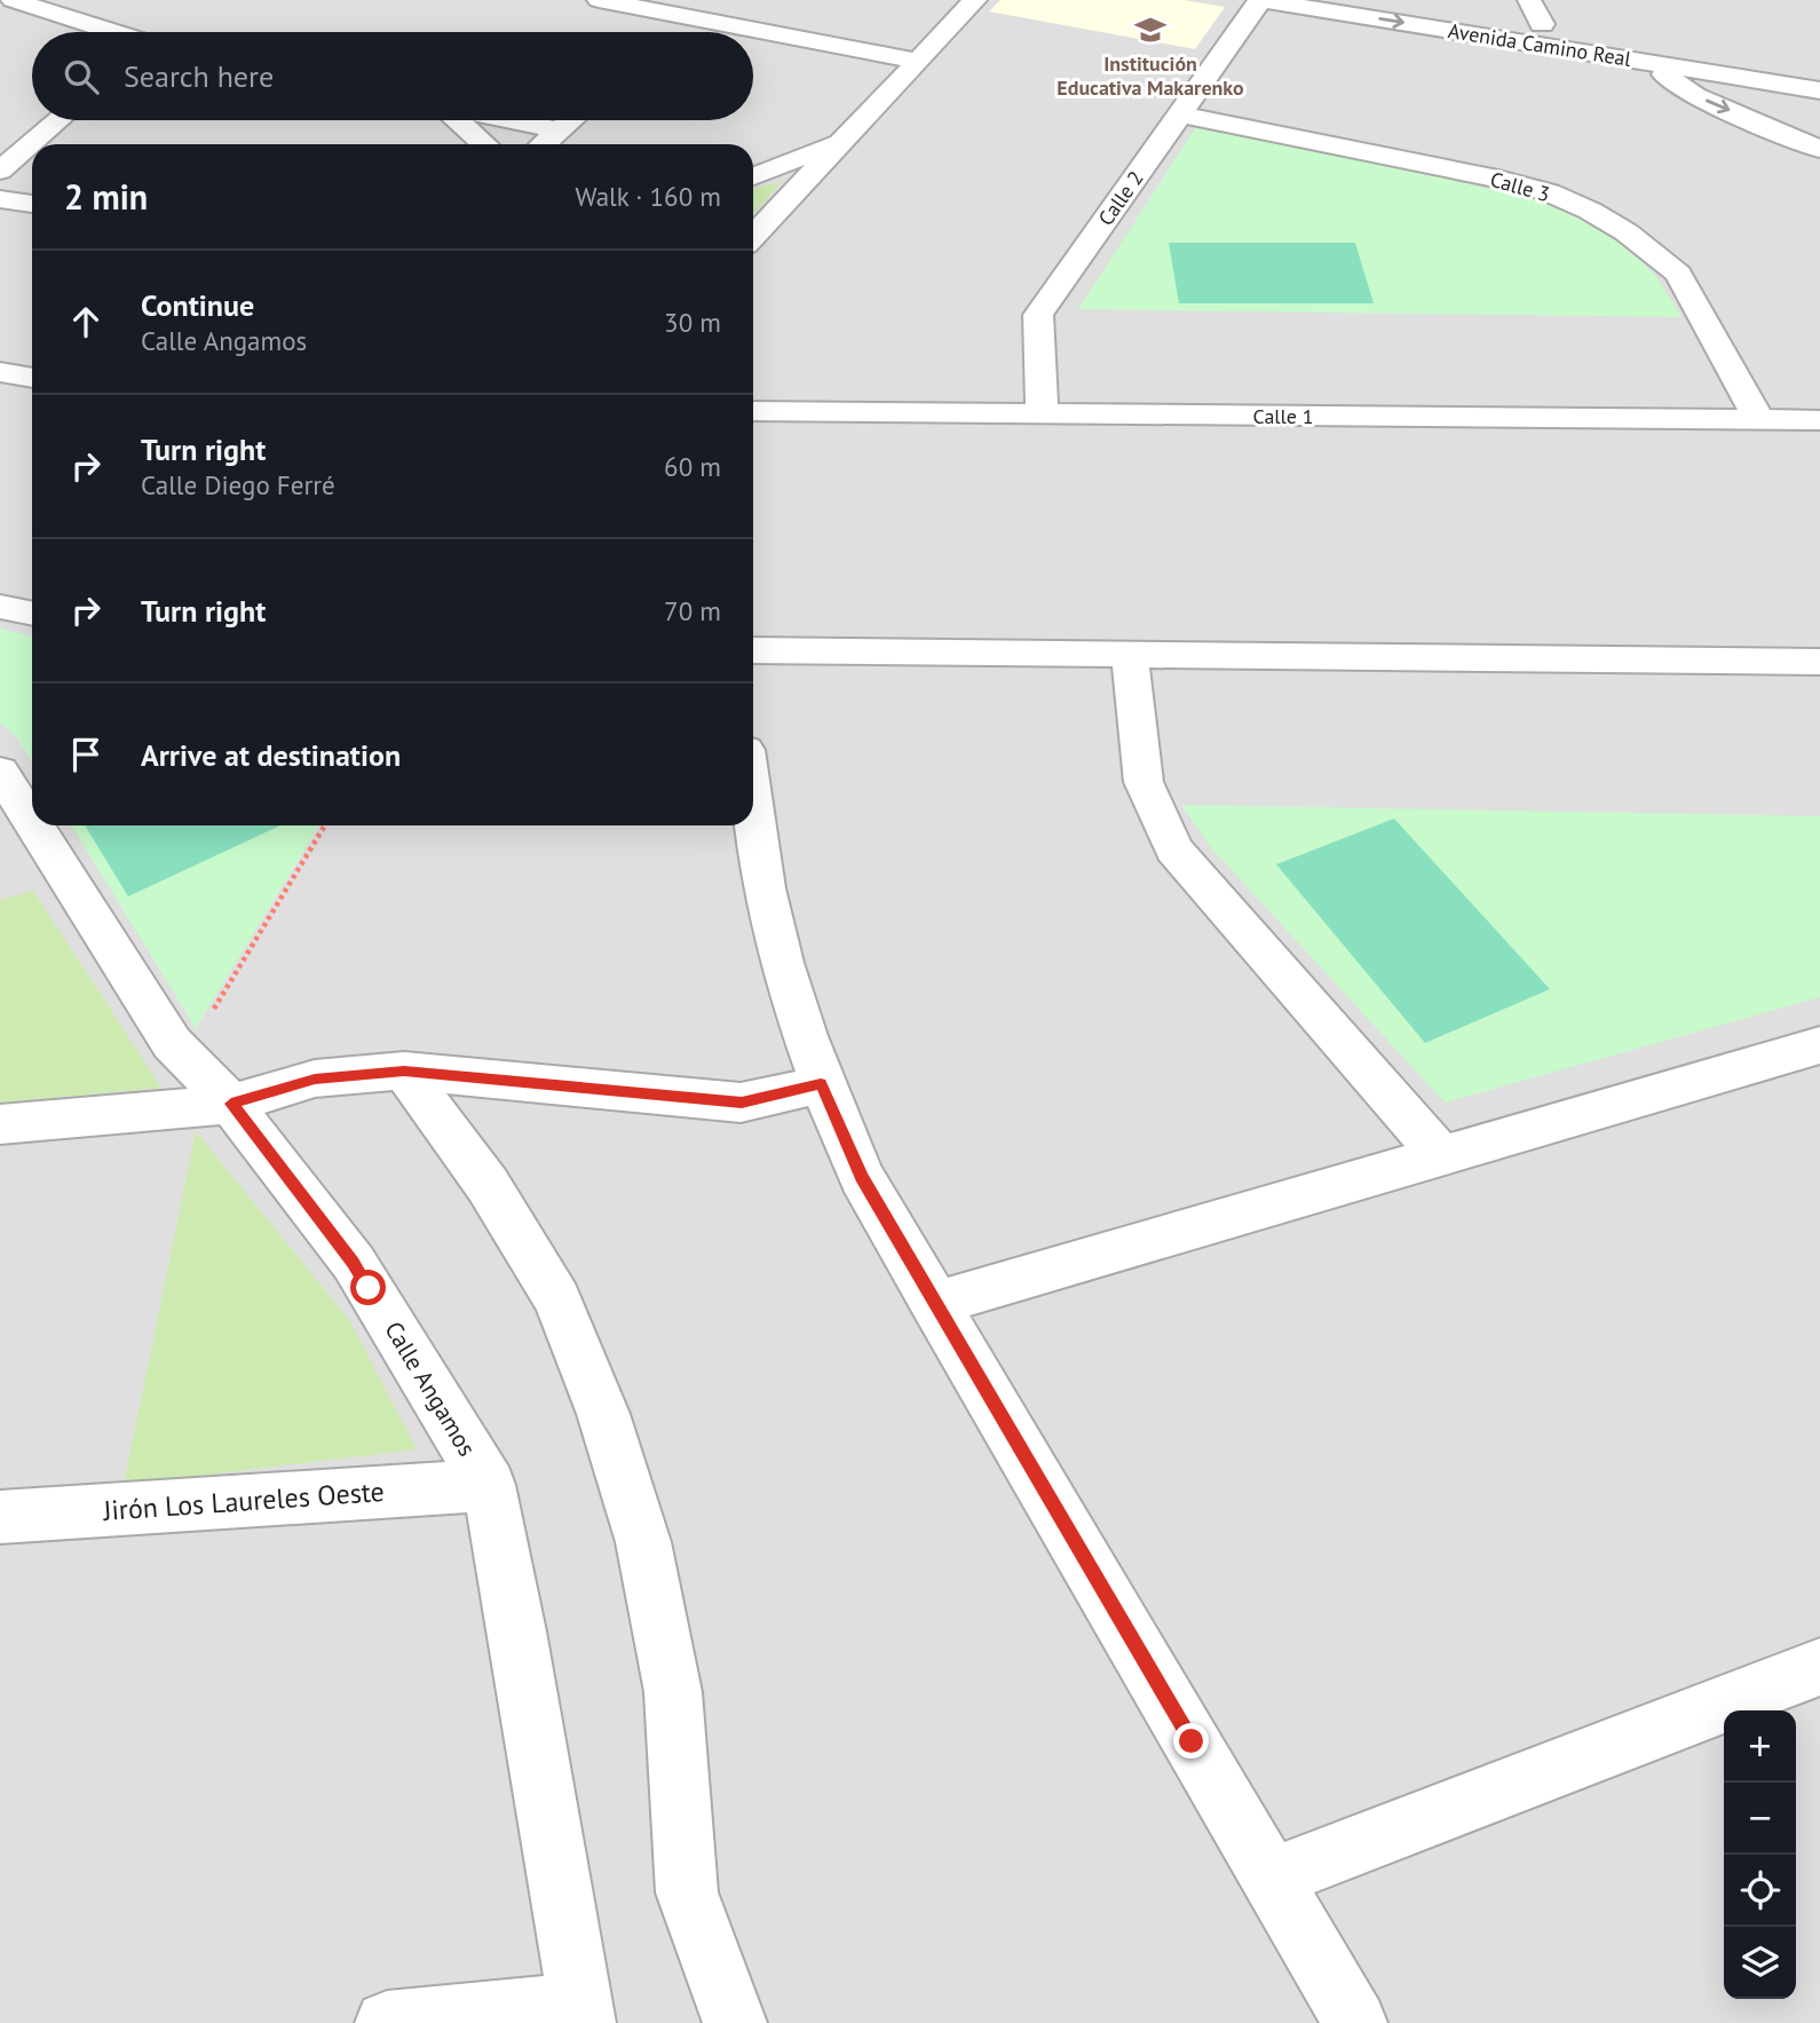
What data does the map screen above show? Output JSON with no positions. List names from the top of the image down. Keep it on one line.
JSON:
{"streets":{"street":["Avenida Camino Real","Calle 3","Calle 2","Calle 1","Calle Angamos","Jirón Los Laureles Oeste"]},"crossings":[["Avenida Camino Real","Calle 2"],["Calle 3","Calle 2"],["Calle 3","Calle 1"],["Calle 2","Calle 1"],["Calle Angamos","Jirón Los Laureles Oeste"]],"places":{"school or university":["Institución Educativa Makarenko"]},"page":{"search":"Search here","heading":["2 min","Walk · 160 m"],"list":[["Continue","Calle Angamos","30 m"],["Turn right","Calle Diego Ferré","60 m"],["Turn right","70 m"],"Arrive at destination"],"map_buttons":["+","−"]}}
